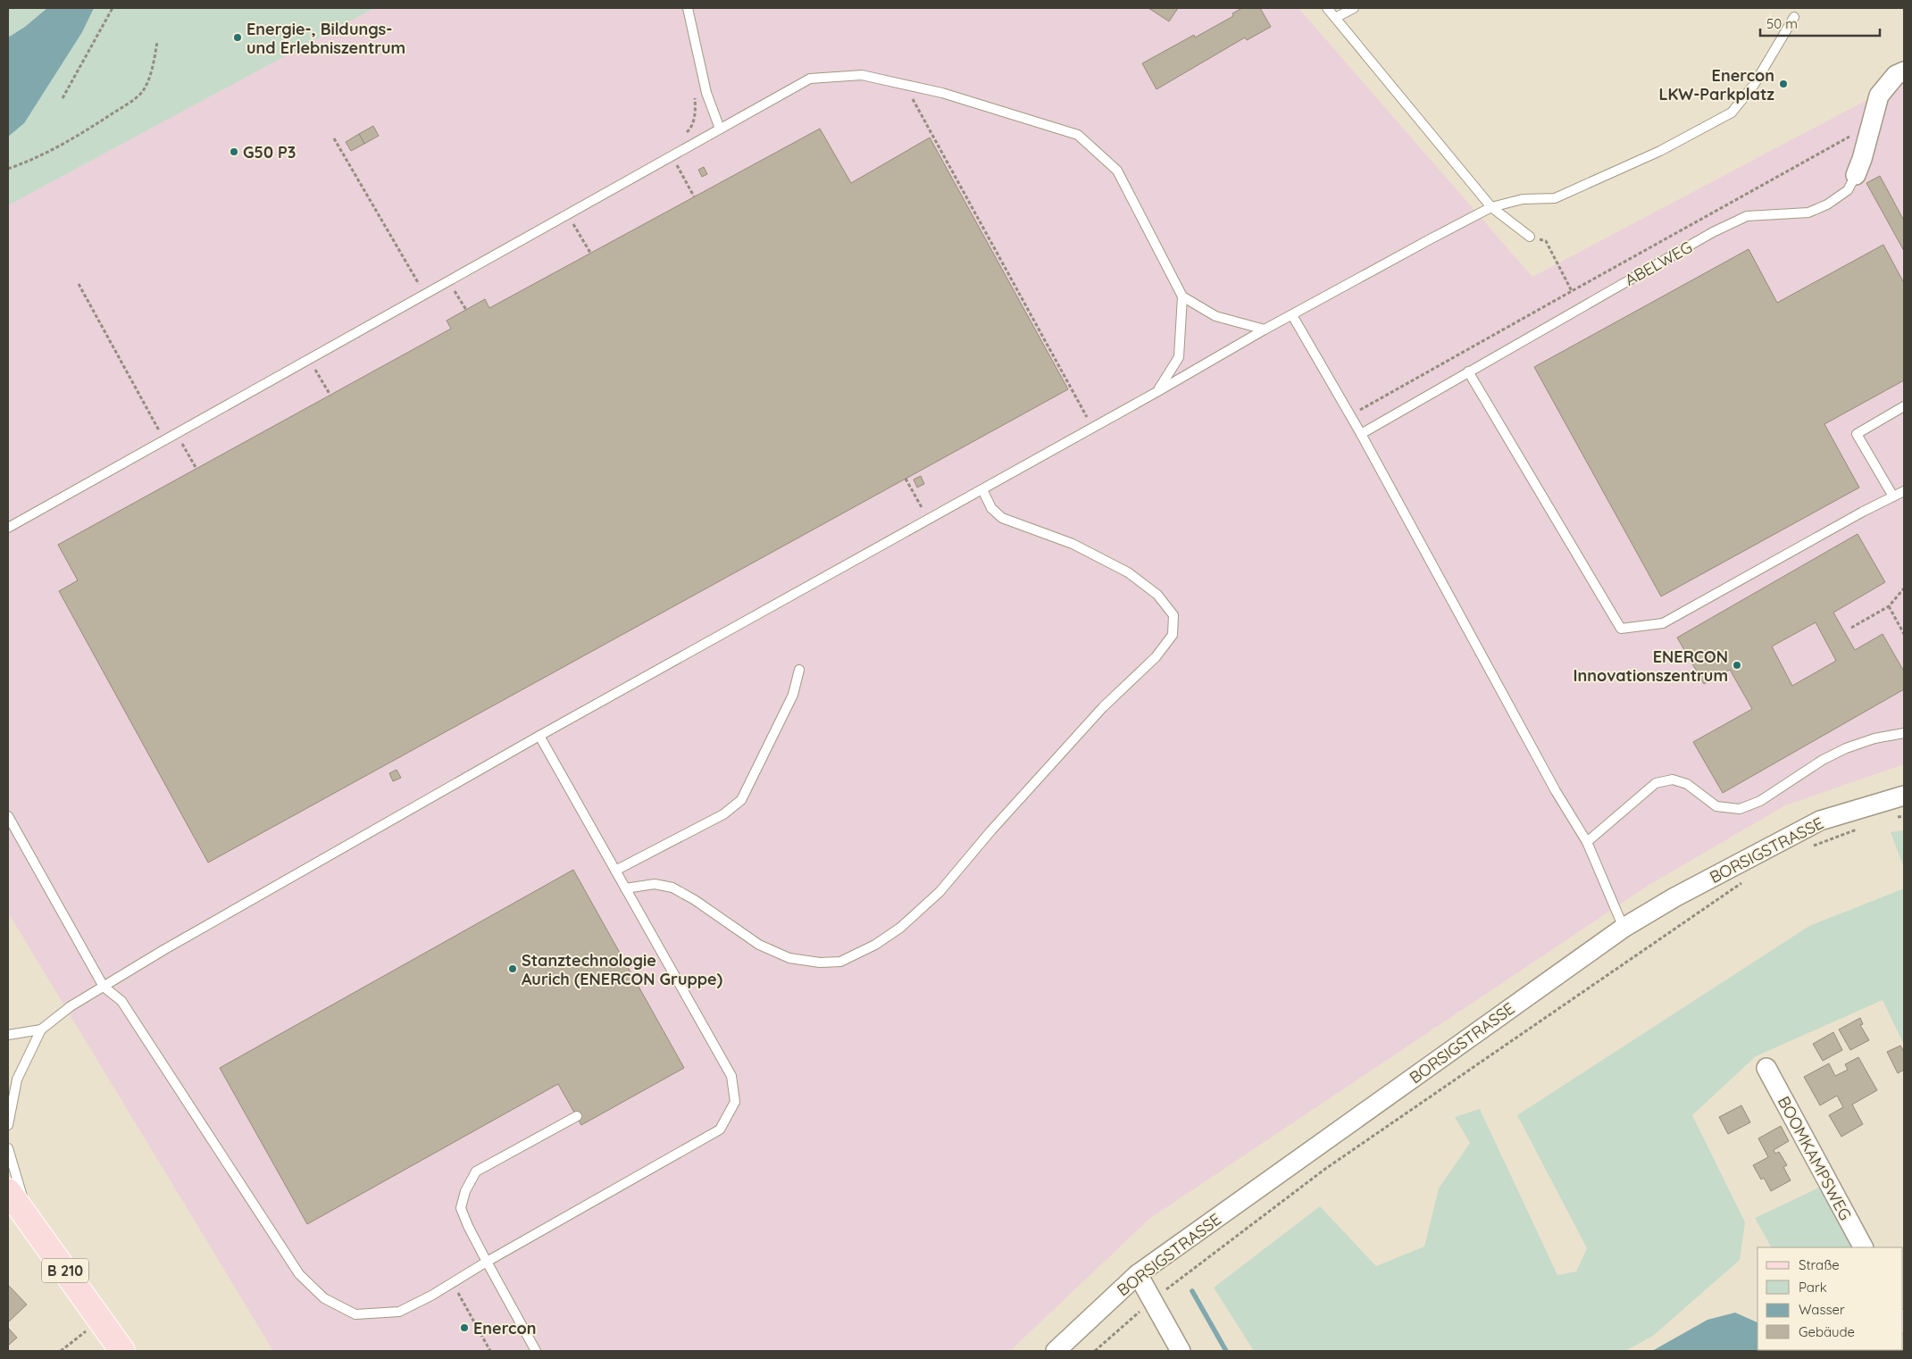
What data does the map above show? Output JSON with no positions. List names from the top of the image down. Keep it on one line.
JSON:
{"streets":{"main road":["B 210"],"street":["ABELWEG","BORSIGSTRASSE","BOOMKAMPSWEG"]},"places":["Energie-, Bildungs- und Erlebniszentrum","Enercon LKW-Parkplatz","G50 P3","ENERCON Innovationszentrum","Stanztechnologie Aurich (ENERCON Gruppe)","Enercon"],"legend":["Straße","Park","Wasser","Gebäude"],"scale_bar":"50 m"}
